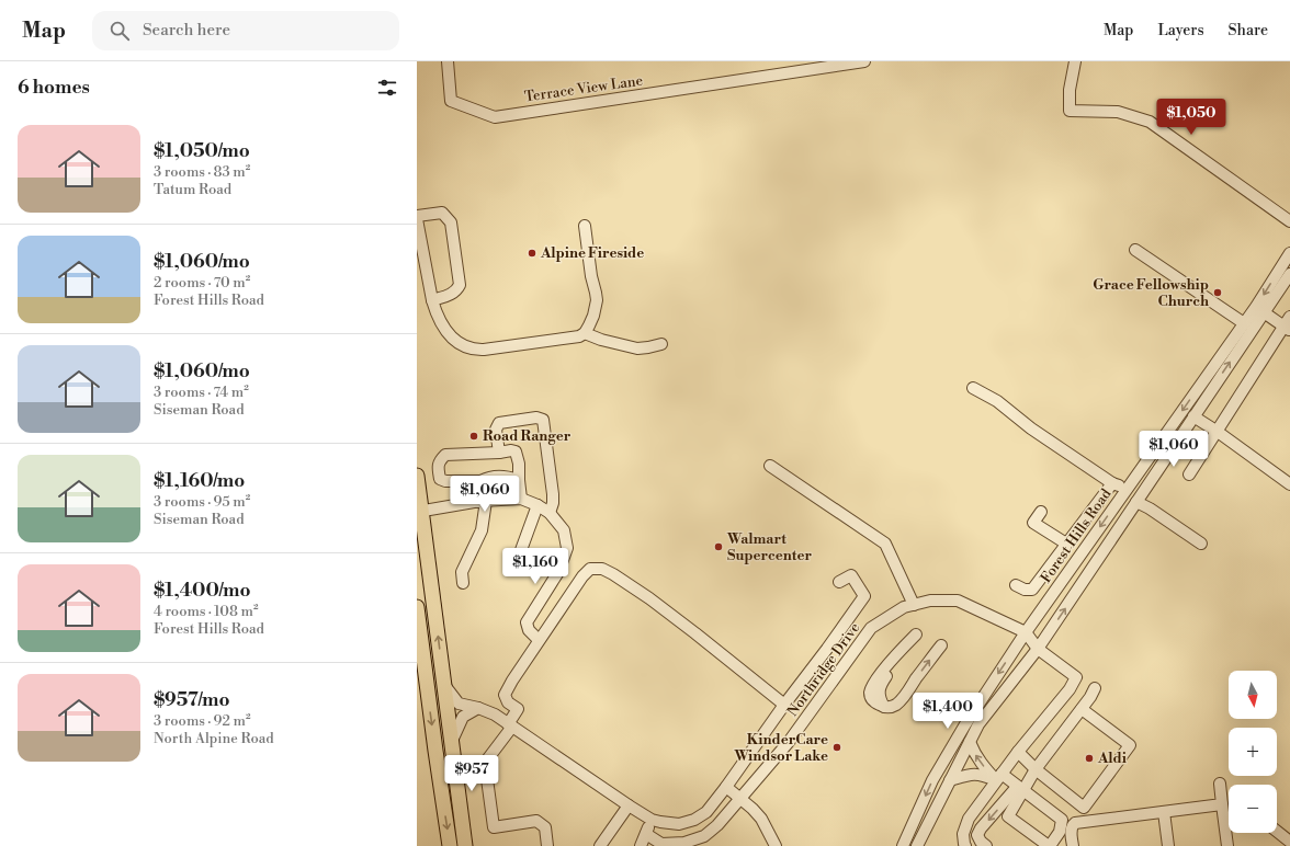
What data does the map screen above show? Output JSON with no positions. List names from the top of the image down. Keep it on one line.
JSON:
{"streets":{"street":["Terrace View Lane","Forest Hills Road","Northridge Drive"]},"crossings":[["Forest Hills Road","Northridge Drive"]],"places":["Alpine Fireside","Grace Fellowship Church","Road Ranger","Walmart Supercenter","KinderCare Windsor Lake","Aldi"],"north":"bottom","page":{"header":"Map","search":"Search here","nav":["Map","Layers","Share"],"heading":"6 homes","price":["$1,050","$1,060","$1,060","$1,160","$1,400","$957"],"list":[{"name":"$1,050/mo","note":"3 rooms · 83 m² · Tatum Road"},{"name":"$1,060/mo","note":"2 rooms · 70 m² · Forest Hills Road"},{"name":"$1,060/mo","note":"3 rooms · 74 m² · Siseman Road"},{"name":"$1,160/mo","note":"3 rooms · 95 m² · Siseman Road"},{"name":"$1,400/mo","note":"4 rooms · 108 m² · Forest Hills Road"},{"name":"$957/mo","note":"3 rooms · 92 m² · North Alpine Road"}],"map_buttons":["+","−"]}}
